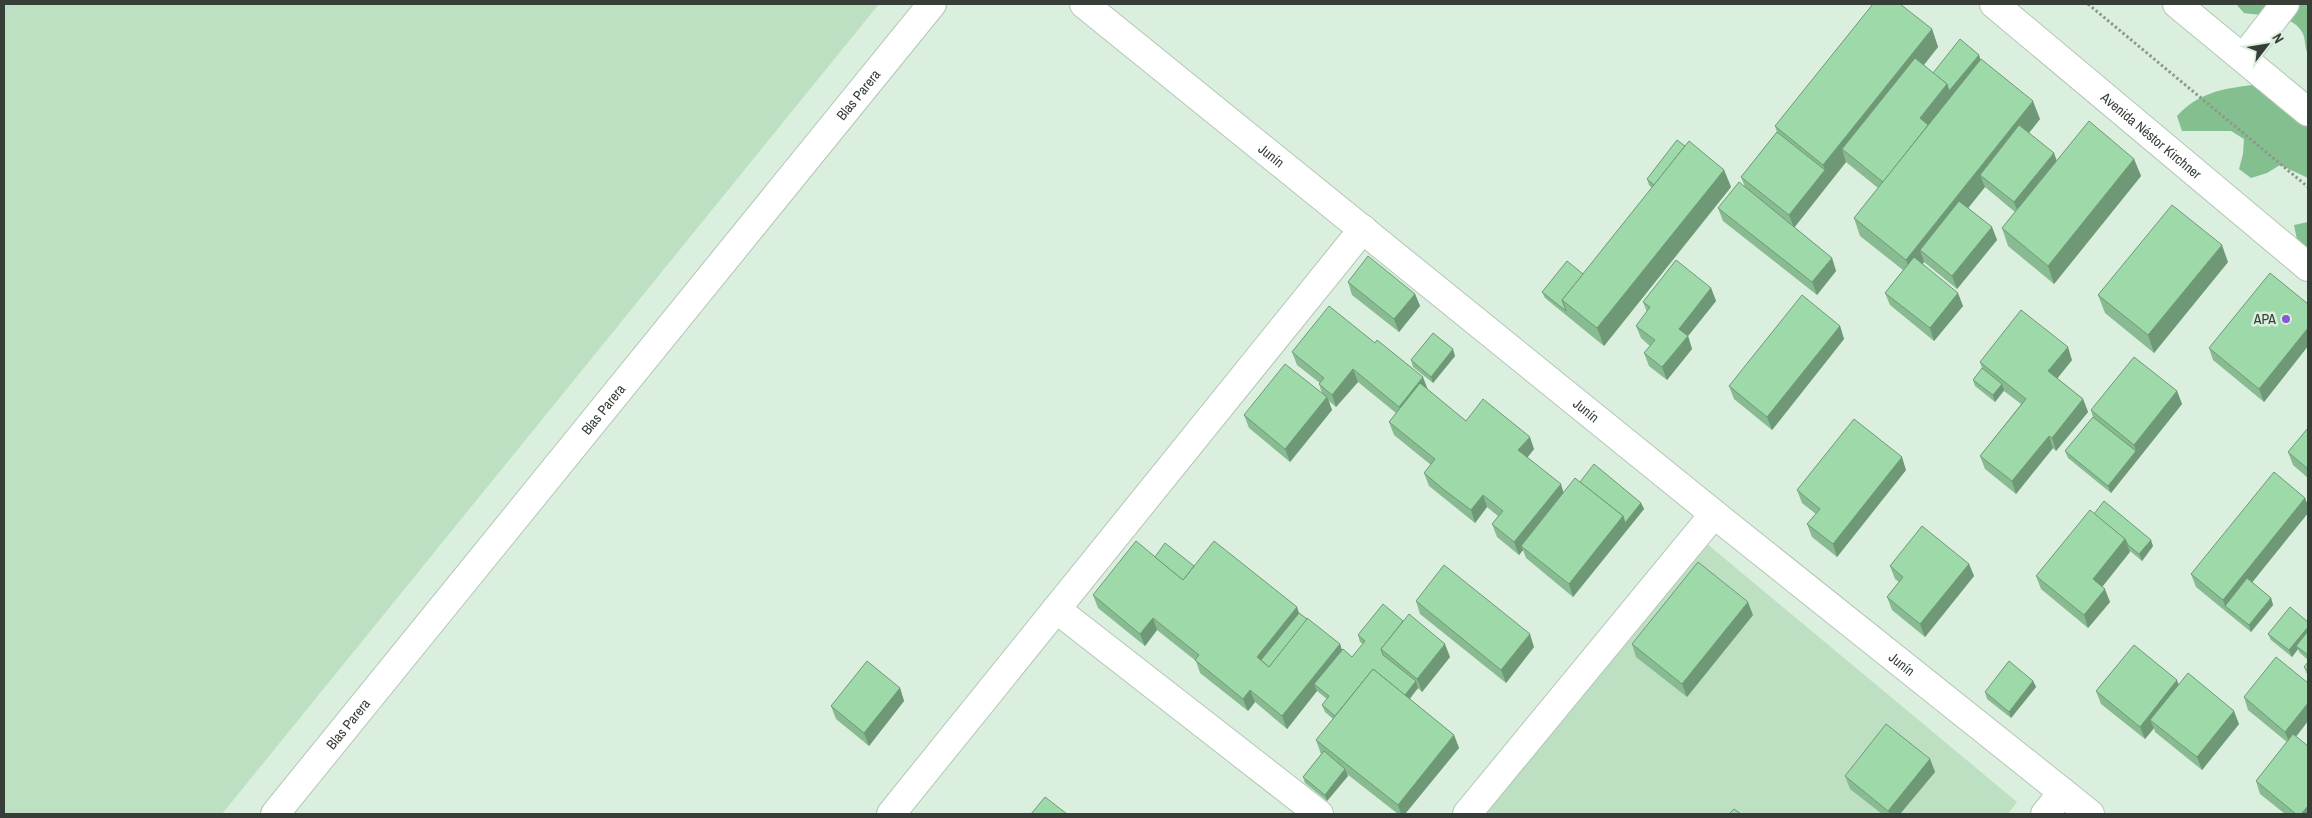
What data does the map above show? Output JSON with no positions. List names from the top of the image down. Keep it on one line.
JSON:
{"streets":{"street":["Blas Parera","Avenida Néstor Kirchner","Junín"]},"places":["APA"],"north":"top right"}
